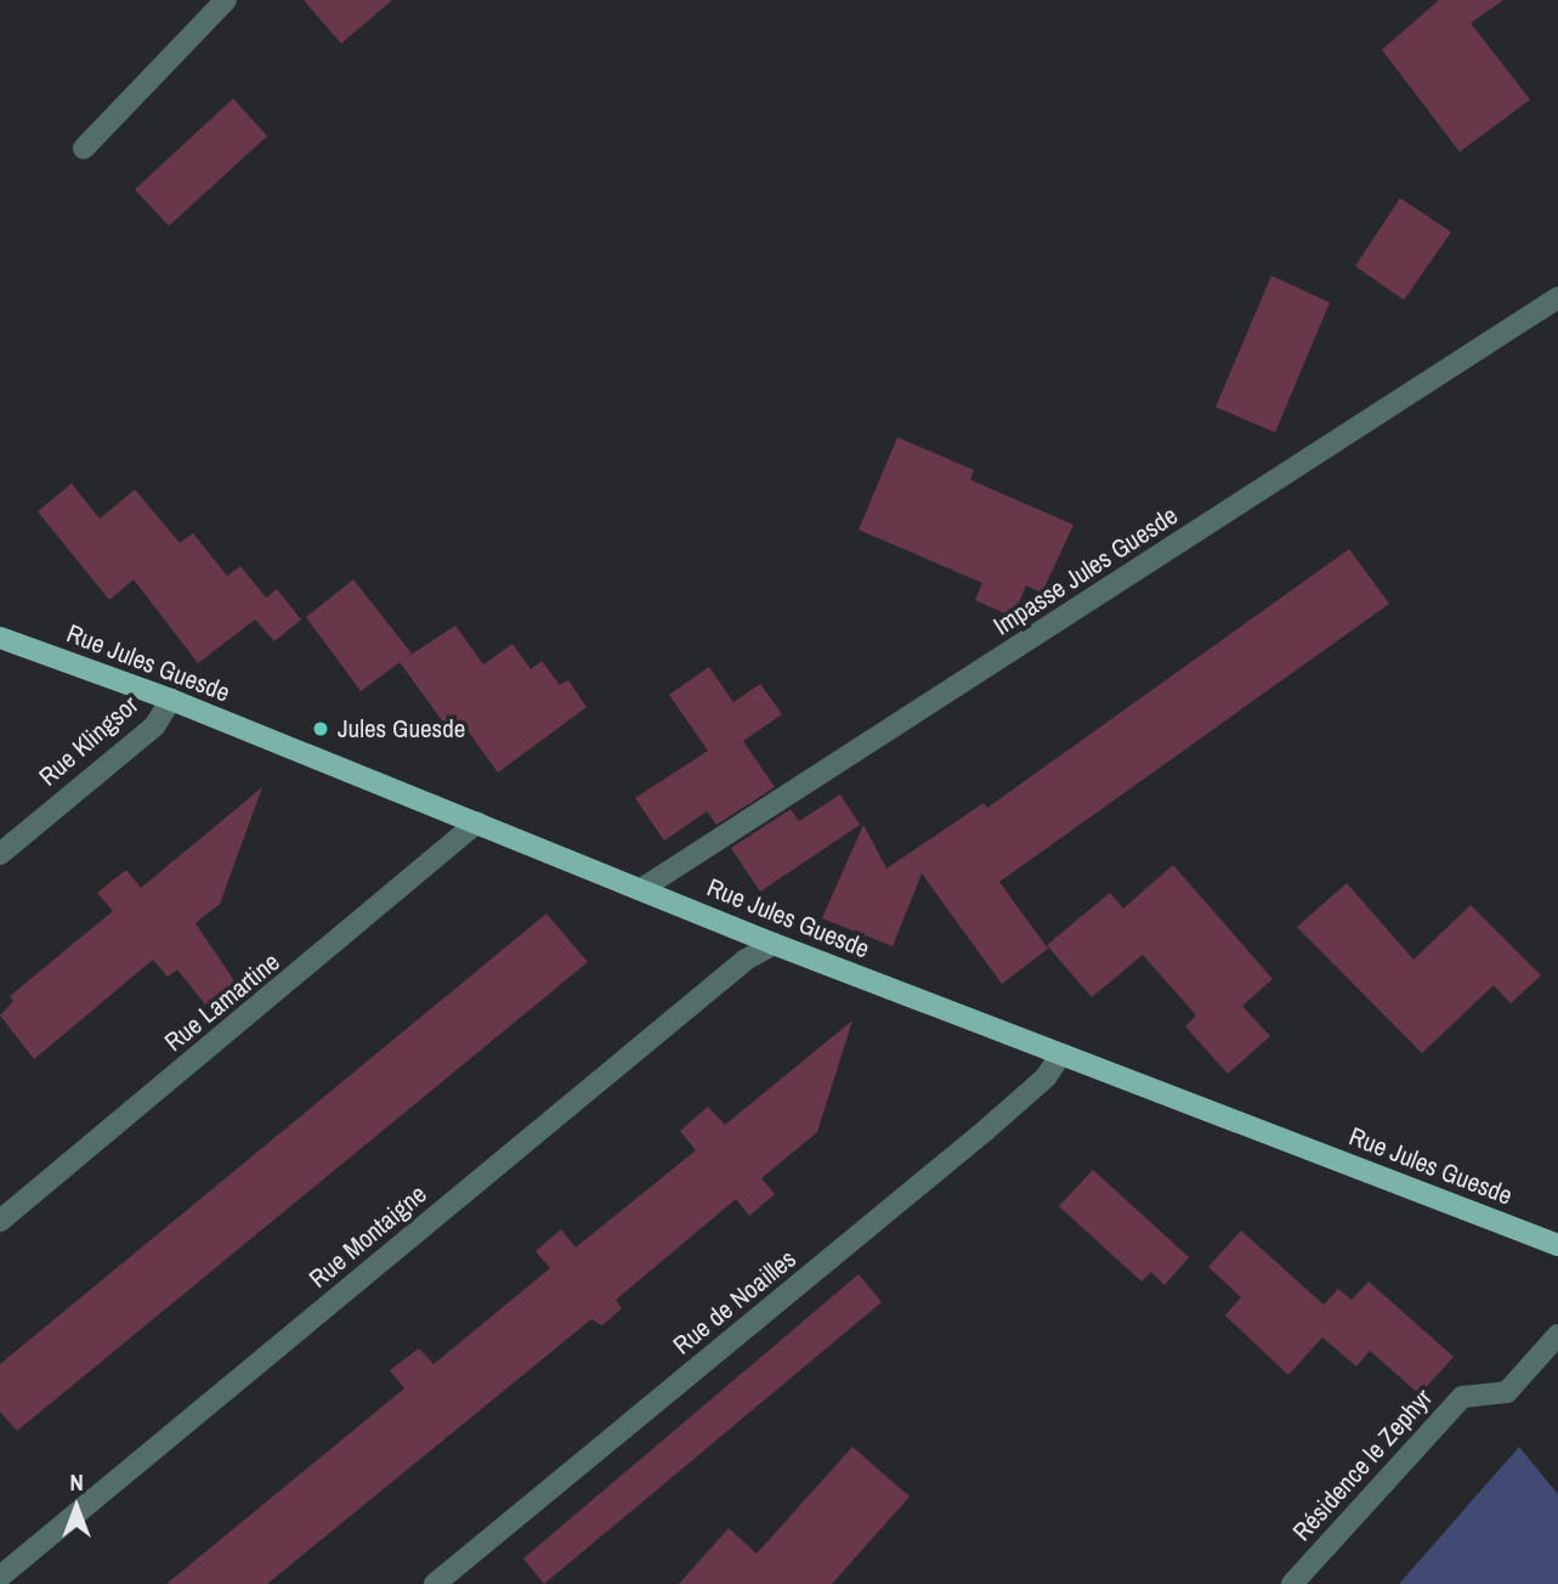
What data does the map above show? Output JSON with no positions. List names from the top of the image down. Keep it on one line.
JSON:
{"streets":{"main road":["Rue Jules Guesde"],"street":["Impasse Jules Guesde","Rue Klingsor","Rue Lamartine","Rue Montaigne","Rue de Noailles","Résidence le Zephyr"]},"crossings":[["Impasse Jules Guesde","Rue Jules Guesde"],["Rue Jules Guesde","Rue Klingsor"],["Rue Jules Guesde","Rue Lamartine"],["Rue Jules Guesde","Rue Montaigne"],["Rue Jules Guesde","Rue de Noailles"]],"places":["Jules Guesde"],"north":"top"}
